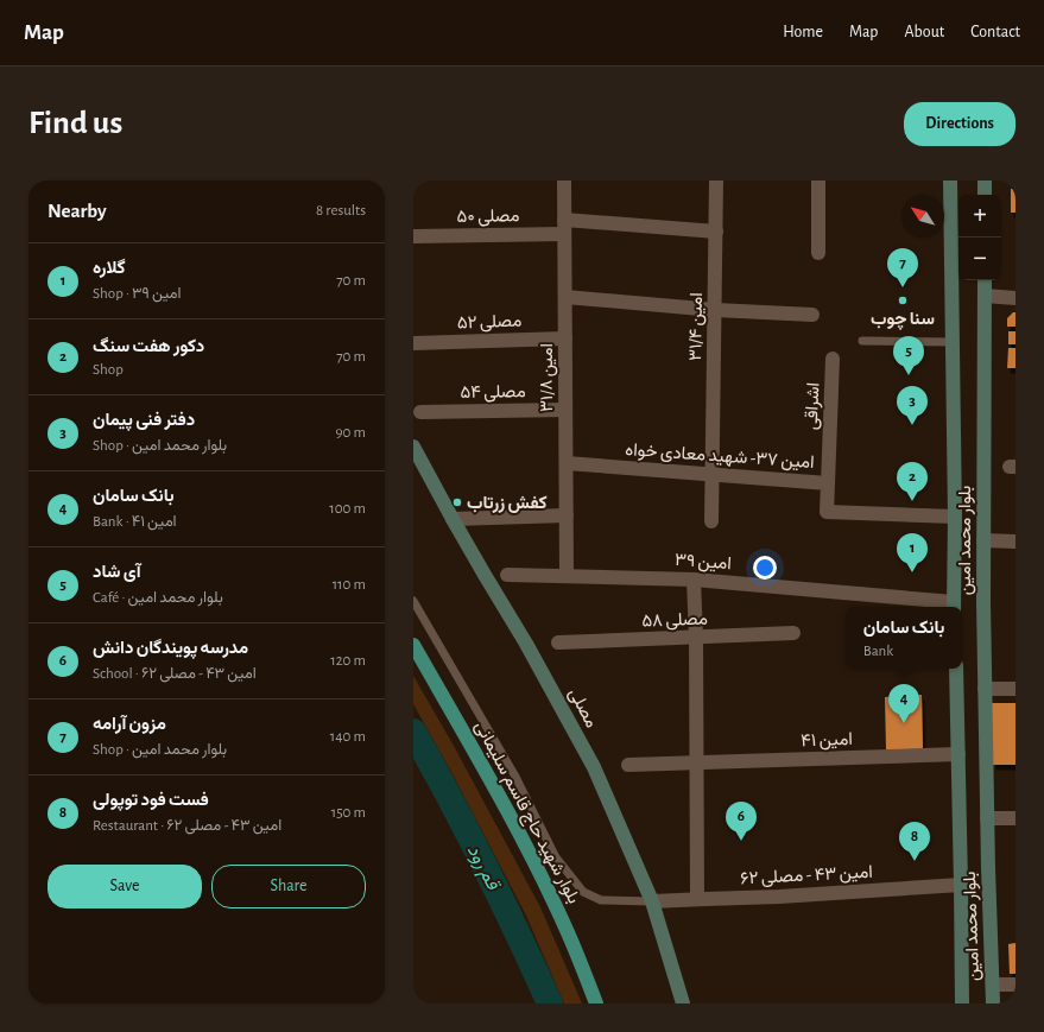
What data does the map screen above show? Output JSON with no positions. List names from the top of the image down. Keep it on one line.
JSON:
{"streets":{"main road":["بلوار محمد امین","مصلی","بلوار شهید حاج قاسم سلیمانی"],"street":["مصلی ۵۰","مصلی ۵۲","امین ۳۱/۴","امین ۳۱/۸","مصلی ۵۴","اشراقی","امین ۳۷- شهید معادی خواه","امین ۳۹","مصلی ۵۸","امین ۴۱","امین ۴۳ - مصلی ۶۲"]},"crossings":[["مصلی ۵۰","امین ۳۱/۴"],["مصلی ۵۰","امین ۳۱/۸"],["مصلی ۵۲","امین ۳۱/۸"],["امین ۳۱/۴","امین ۳۷- شهید معادی خواه"],["امین ۳۱/۸","مصلی ۵۴"],["امین ۳۱/۸","امین ۳۷- شهید معادی خواه"],["امین ۳۱/۸","امین ۳۹"],["اشراقی","امین ۳۷- شهید معادی خواه"],["امین ۳۷- شهید معادی خواه","بلوار محمد امین"],["بلوار محمد امین","امین ۳۹"],["بلوار محمد امین","امین ۴۱"],["بلوار محمد امین","امین ۴۳ - مصلی ۶۲"],["مصلی","امین ۴۳ - مصلی ۶۲"]],"water":["قم رود"],"places":["سنا چوب","کفش زرتاب"],"north":"top left","page":{"header":"Map","nav":["Home","Map","About","Contact"],"buttons":["Directions",["Save","Share"]],"title":"Find us","heading":["Nearby","8 results"],"map_buttons":["+","−"],"list":[{"mark":"1","name":"گلاره","note":"Shop · امین ۳۹","value":"70 m"},{"mark":"2","name":"دکور هفت سنگ","note":"Shop","value":"70 m"},{"mark":"3","name":"دفتر فنی پیمان","note":"Shop · بلوار محمد امین","value":"90 m"},{"mark":"4","name":"بانک سامان","note":"Bank · امین ۴۱","value":"100 m"},{"mark":"5","name":"آی شاد","note":"Café · بلوار محمد امین","value":"110 m"},{"mark":"6","name":"مدرسه پویندگان دانش","note":"School · امین ۴۳ - مصلی ۶۲","value":"120 m"},{"mark":"7","name":"مزون آرامه","note":"Shop · بلوار محمد امین","value":"140 m"},{"mark":"8","name":"فست فود توپولی","note":"Restaurant · امین ۴۳ - مصلی ۶۲","value":"150 m"}],"pins":["7","5","3","2","1","4","6","8"],"popup":["بانک سامان","Bank"]}}
